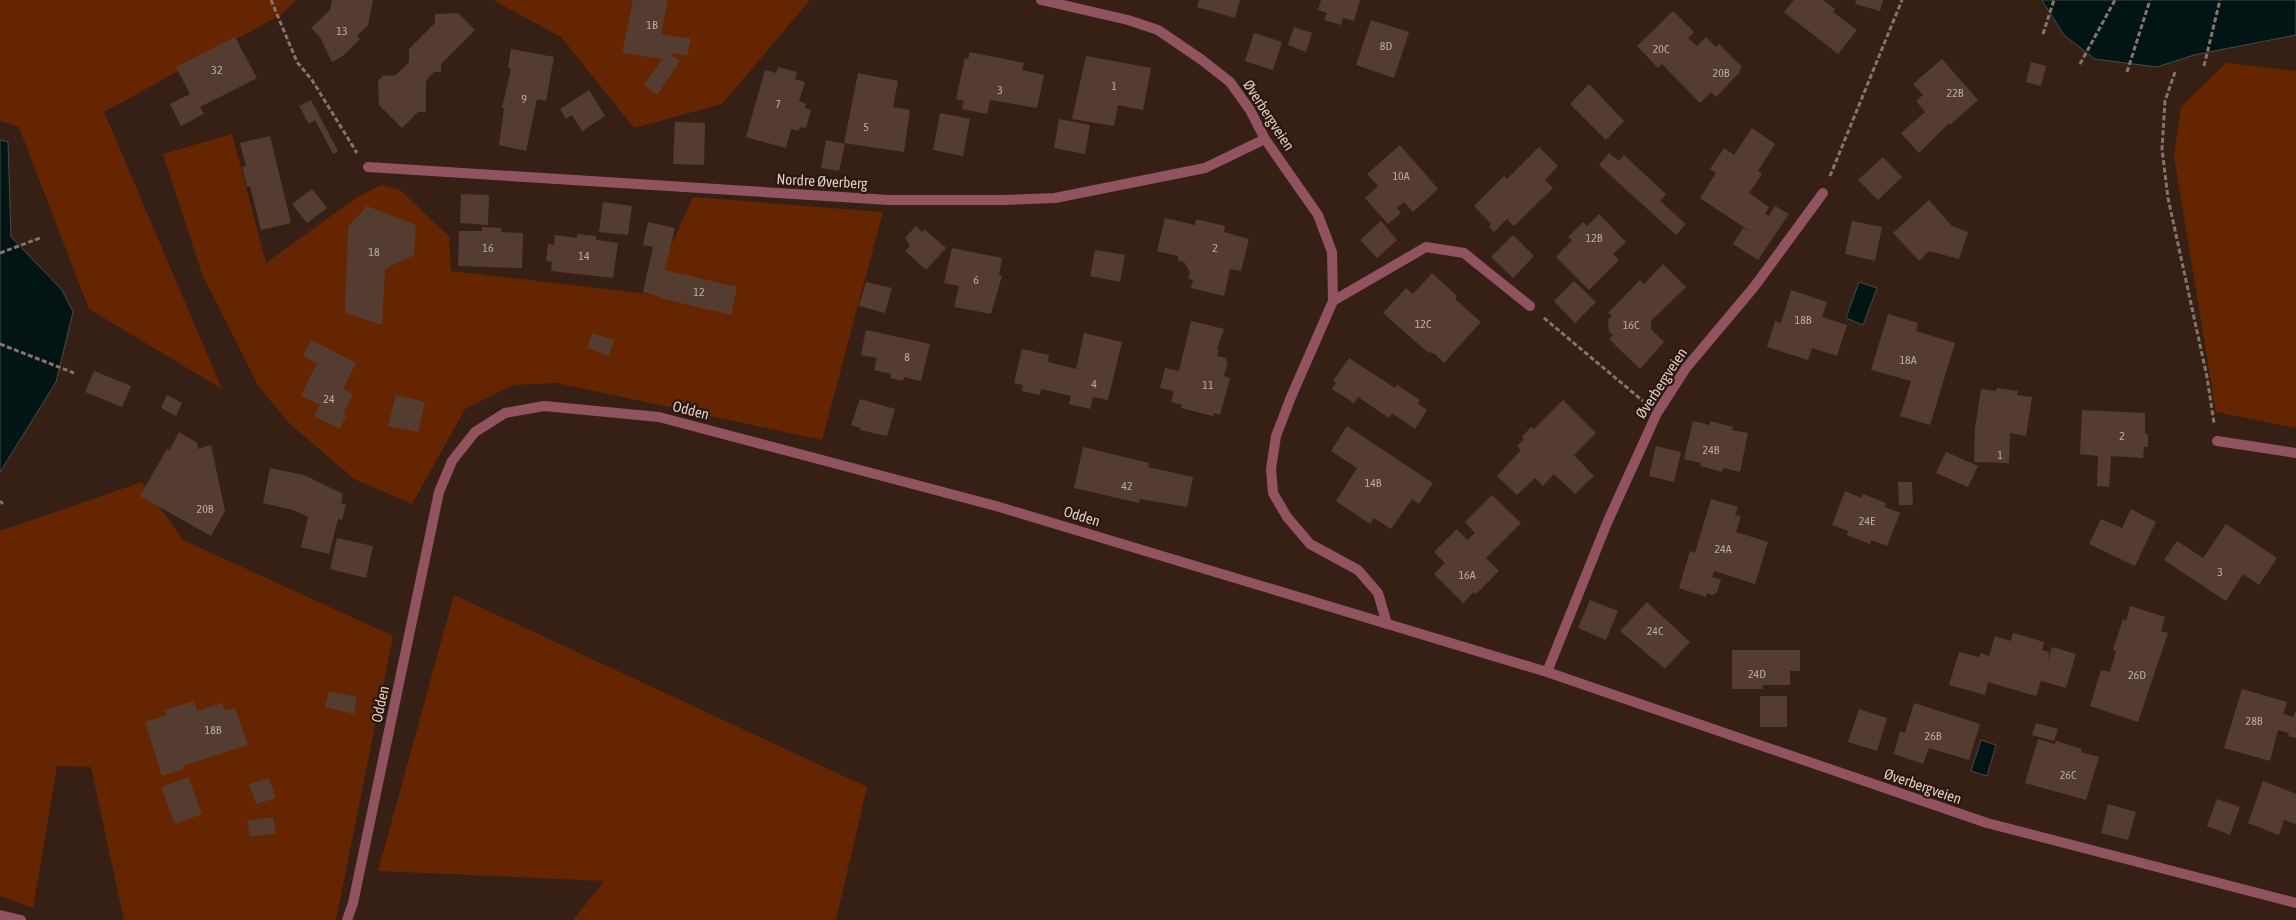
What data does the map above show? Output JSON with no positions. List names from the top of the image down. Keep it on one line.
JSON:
{"streets":{"street":["Øverbergveien","Nordre Øverberg","Odden"]},"crossings":[["Øverbergveien","Nordre Øverberg"],["Øverbergveien","Odden"]],"house_numbers":["1B","13","8D","20C","32","20B","1","3","22B","9","7","5","10A","12B","16","2","18","14","6","12","18B","12C","16C","8","18A","4","11","24","2","24B","1","14B","42","20B","24E","24A","3","16A","24C","24D","26D","28B","18B","26B","26C"]}
